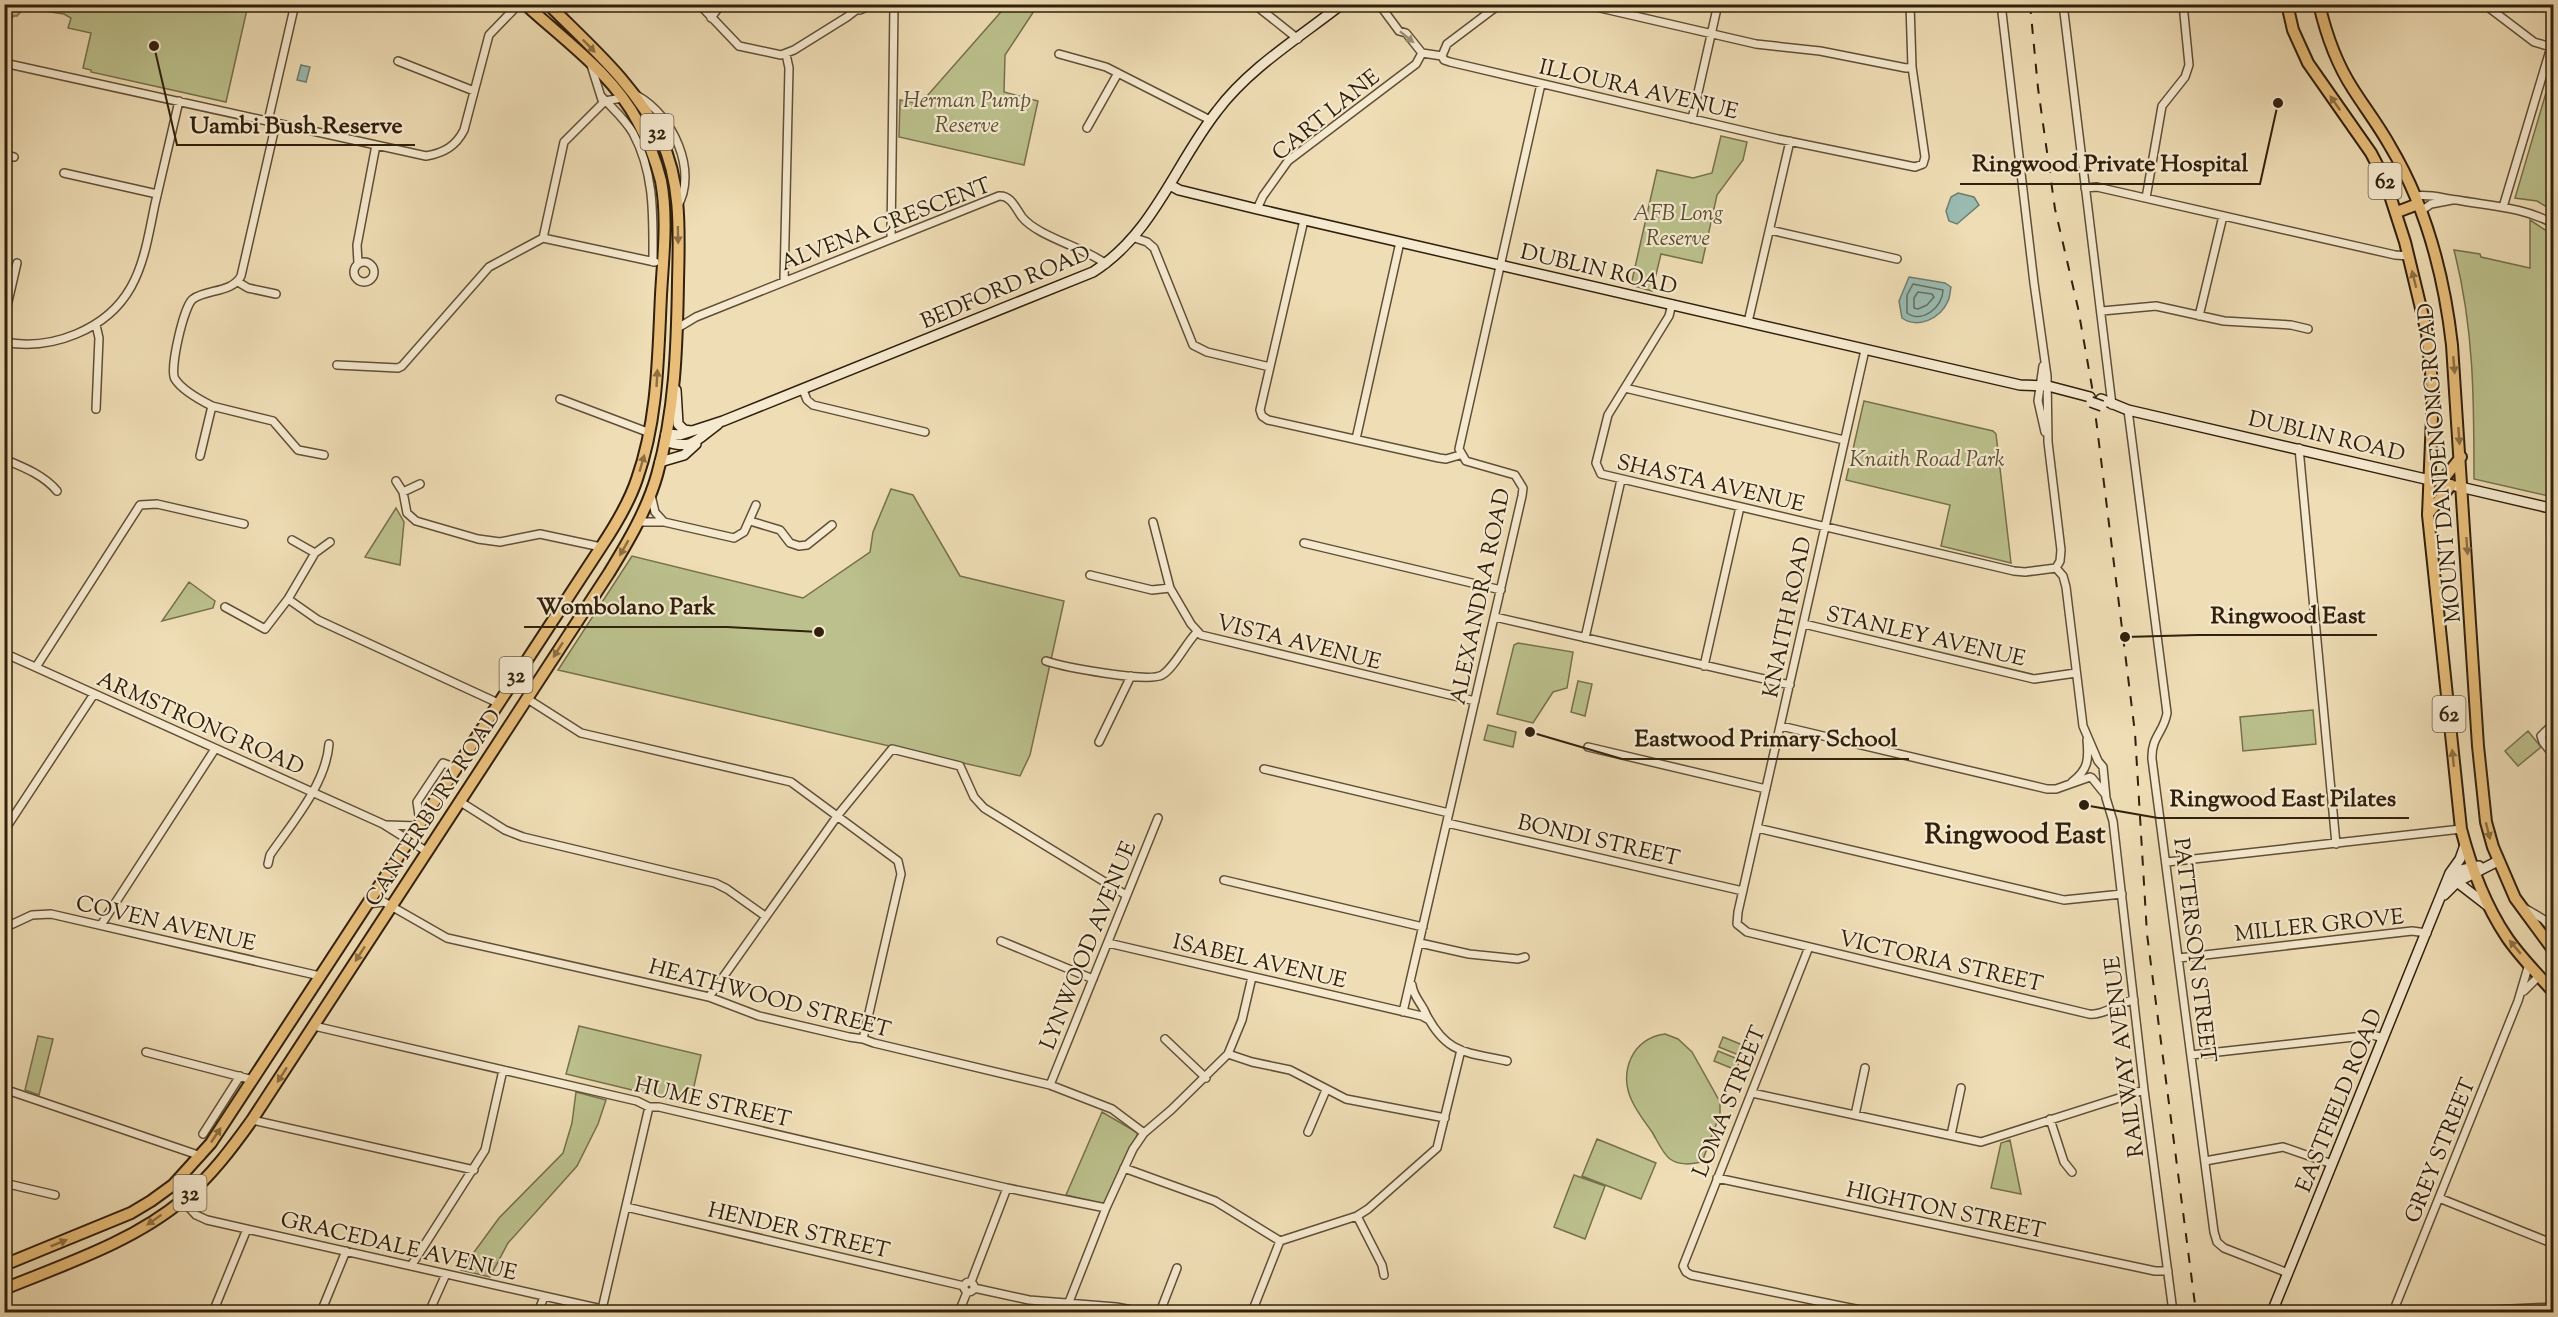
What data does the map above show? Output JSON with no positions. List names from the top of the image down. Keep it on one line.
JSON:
{"streets":{"main road":["32","62","DUBLIN ROAD","BEDFORD ROAD","MOUNT DANDENONG ROAD","CANTERBURY ROAD","EASTFIELD ROAD"],"street":["ILLOURA AVENUE","CART LANE","ALVENA CRESCENT","SHASTA AVENUE","ALEXANDRA ROAD","KNAITH ROAD","STANLEY AVENUE","VISTA AVENUE","ARMSTRONG ROAD","BONDI STREET","COVEN AVENUE","MILLER GROVE","LYNWOOD AVENUE","PATTERSON STREET","ISABEL AVENUE","VICTORIA STREET","HEATHWOOD STREET","RAILWAY AVENUE","HUME STREET","LOMA STREET","GREY STREET","HIGHTON STREET","HENDER STREET","GRACEDALE AVENUE"]},"crossings":[["ILLOURA AVENUE","CART LANE"],["CART LANE","DUBLIN ROAD"],["ALVENA CRESCENT","BEDFORD ROAD"],["ALVENA CRESCENT","CANTERBURY ROAD"],["DUBLIN ROAD","BEDFORD ROAD"],["DUBLIN ROAD","MOUNT DANDENONG ROAD"],["DUBLIN ROAD","SHASTA AVENUE"],["DUBLIN ROAD","KNAITH ROAD"],["DUBLIN ROAD","PATTERSON STREET"],["BEDFORD ROAD","CANTERBURY ROAD"],["MOUNT DANDENONG ROAD","EASTFIELD ROAD"],["MOUNT DANDENONG ROAD","GREY STREET"],["SHASTA AVENUE","KNAITH ROAD"],["ALEXANDRA ROAD","VISTA AVENUE"],["ALEXANDRA ROAD","BONDI STREET"],["ALEXANDRA ROAD","ISABEL AVENUE"],["KNAITH ROAD","STANLEY AVENUE"],["KNAITH ROAD","BONDI STREET"],["KNAITH ROAD","VICTORIA STREET"],["ARMSTRONG ROAD","CANTERBURY ROAD"],["CANTERBURY ROAD","COVEN AVENUE"],["CANTERBURY ROAD","HEATHWOOD STREET"],["CANTERBURY ROAD","HUME STREET"],["CANTERBURY ROAD","GRACEDALE AVENUE"],["MILLER GROVE","PATTERSON STREET"],["MILLER GROVE","EASTFIELD ROAD"],["LYNWOOD AVENUE","ISABEL AVENUE"],["LYNWOOD AVENUE","HEATHWOOD STREET"],["PATTERSON STREET","EASTFIELD ROAD"],["VICTORIA STREET","RAILWAY AVENUE"],["VICTORIA STREET","LOMA STREET"],["RAILWAY AVENUE","HIGHTON STREET"],["LOMA STREET","HIGHTON STREET"]],"districts":["Ringwood East"],"parks":["Herman Pump Reserve","AFB Long Reserve","Knaith Road Park"],"places":["Uambi Bush Reserve","Ringwood Private Hospital","Wombolano Park","Ringwood East","Eastwood Primary School","Ringwood East Pilates"]}
